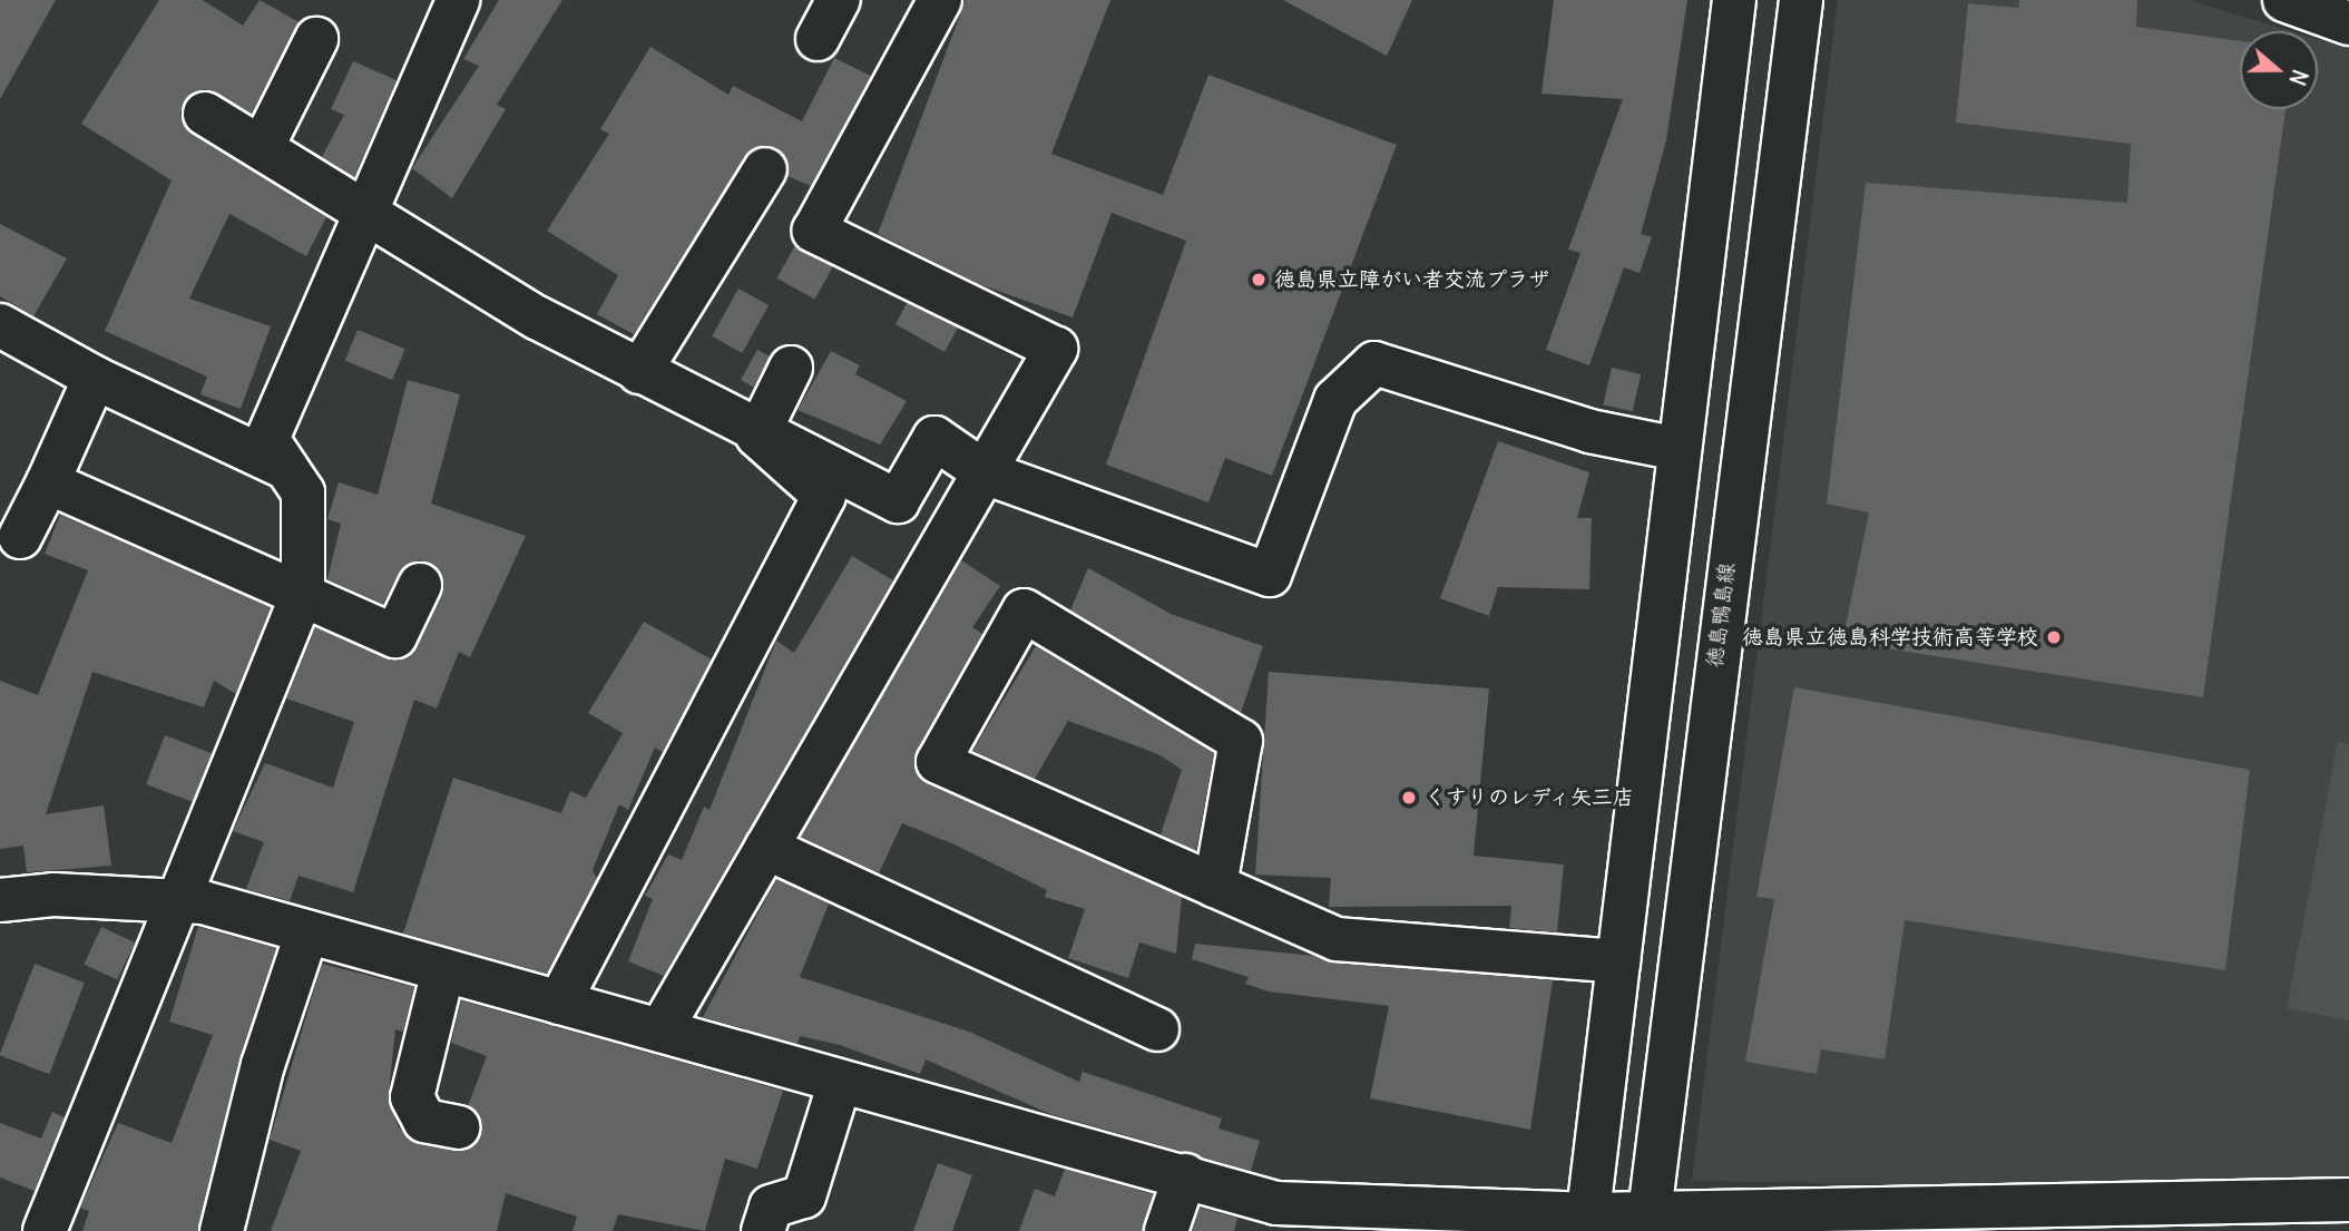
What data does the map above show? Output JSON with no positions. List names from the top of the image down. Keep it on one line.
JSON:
{"streets":{"street":["徳島鴨島線"]},"places":["徳島県立障がい者交流プラザ","徳島県立徳島科学技術高等学校","くすりのレディ矢三店"],"north":"right"}
